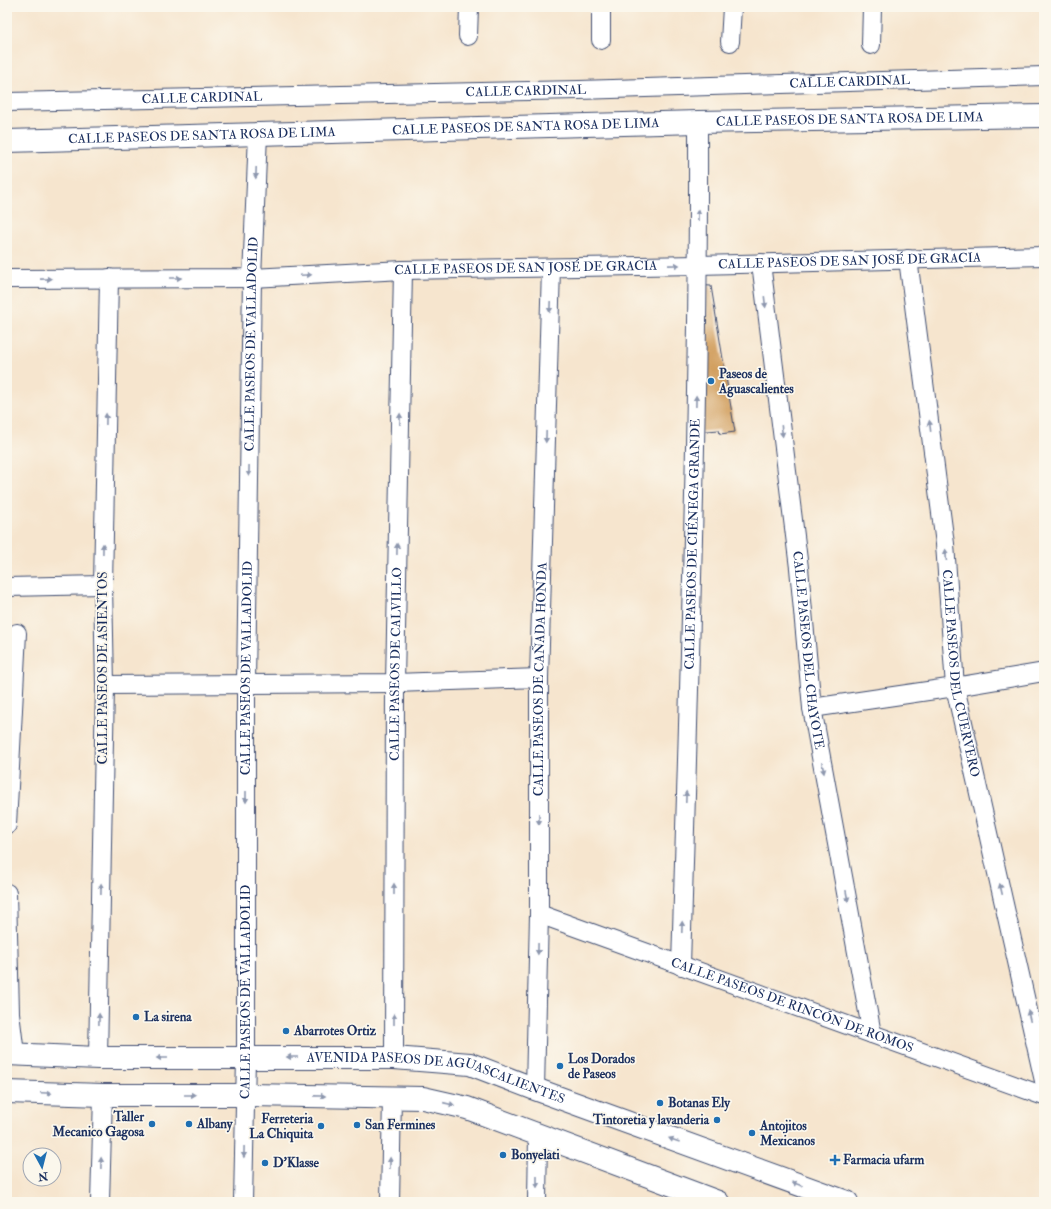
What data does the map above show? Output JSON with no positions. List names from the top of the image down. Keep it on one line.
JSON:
{"streets":{"street":["CALLE CARDINAL","CALLE PASEOS DE SANTA ROSA DE LIMA","CALLE PASEOS DE SAN JOSÉ DE GRACIA","CALLE PASEOS DE VALLADOLID","CALLE PASEOS DE CIÉNEGA GRANDE","CALLE PASEOS DEL CHAYOTE","CALLE PASEOS DE CALVILLO","CALLE PASEOS DE ASIENTOS","CALLE PASEOS DEL CUERVERO","CALLE PASEOS DE CAÑADA HONDA","CALLE PASEOS DE RINCÓN DE ROMOS","AVENIDA PASEOS DE AGUASCALIENTES"]},"crossings":[["CALLE PASEOS DE SANTA ROSA DE LIMA","CALLE PASEOS DE VALLADOLID"],["CALLE PASEOS DE SANTA ROSA DE LIMA","CALLE PASEOS DE CIÉNEGA GRANDE"],["CALLE PASEOS DE SAN JOSÉ DE GRACIA","CALLE PASEOS DE VALLADOLID"],["CALLE PASEOS DE SAN JOSÉ DE GRACIA","CALLE PASEOS DE CIÉNEGA GRANDE"],["CALLE PASEOS DE SAN JOSÉ DE GRACIA","CALLE PASEOS DEL CHAYOTE"],["CALLE PASEOS DE SAN JOSÉ DE GRACIA","CALLE PASEOS DE CALVILLO"],["CALLE PASEOS DE SAN JOSÉ DE GRACIA","CALLE PASEOS DE ASIENTOS"],["CALLE PASEOS DE SAN JOSÉ DE GRACIA","CALLE PASEOS DEL CUERVERO"],["CALLE PASEOS DE SAN JOSÉ DE GRACIA","CALLE PASEOS DE CAÑADA HONDA"],["CALLE PASEOS DE VALLADOLID","AVENIDA PASEOS DE AGUASCALIENTES"],["CALLE PASEOS DE CIÉNEGA GRANDE","CALLE PASEOS DE RINCÓN DE ROMOS"],["CALLE PASEOS DEL CHAYOTE","CALLE PASEOS DE RINCÓN DE ROMOS"],["CALLE PASEOS DE CALVILLO","AVENIDA PASEOS DE AGUASCALIENTES"],["CALLE PASEOS DE ASIENTOS","AVENIDA PASEOS DE AGUASCALIENTES"],["CALLE PASEOS DE CAÑADA HONDA","CALLE PASEOS DE RINCÓN DE ROMOS"],["CALLE PASEOS DE CAÑADA HONDA","AVENIDA PASEOS DE AGUASCALIENTES"]],"one_way":["CALLE PASEOS DE SAN JOSÉ DE GRACIA","CALLE PASEOS DE VALLADOLID","CALLE PASEOS DE CIÉNEGA GRANDE","CALLE PASEOS DEL CHAYOTE","CALLE PASEOS DE CALVILLO","CALLE PASEOS DEL CUERVERO","CALLE PASEOS DE CAÑADA HONDA"],"places":{"other":["Paseos de Aguascalientes","La sirena","Abarrotes Ortiz","Los Dorados de Paseos","Botanas Ely","Tintoretia y lavanderia","Taller Mecanico Gagosa","Albany","San Fermines","Ferreteria La Chiquita","Antojitos Mexicanos","Bonyelati","D'Klasse"],"health":["Farmacia ufarm"]},"north":"bottom"}
